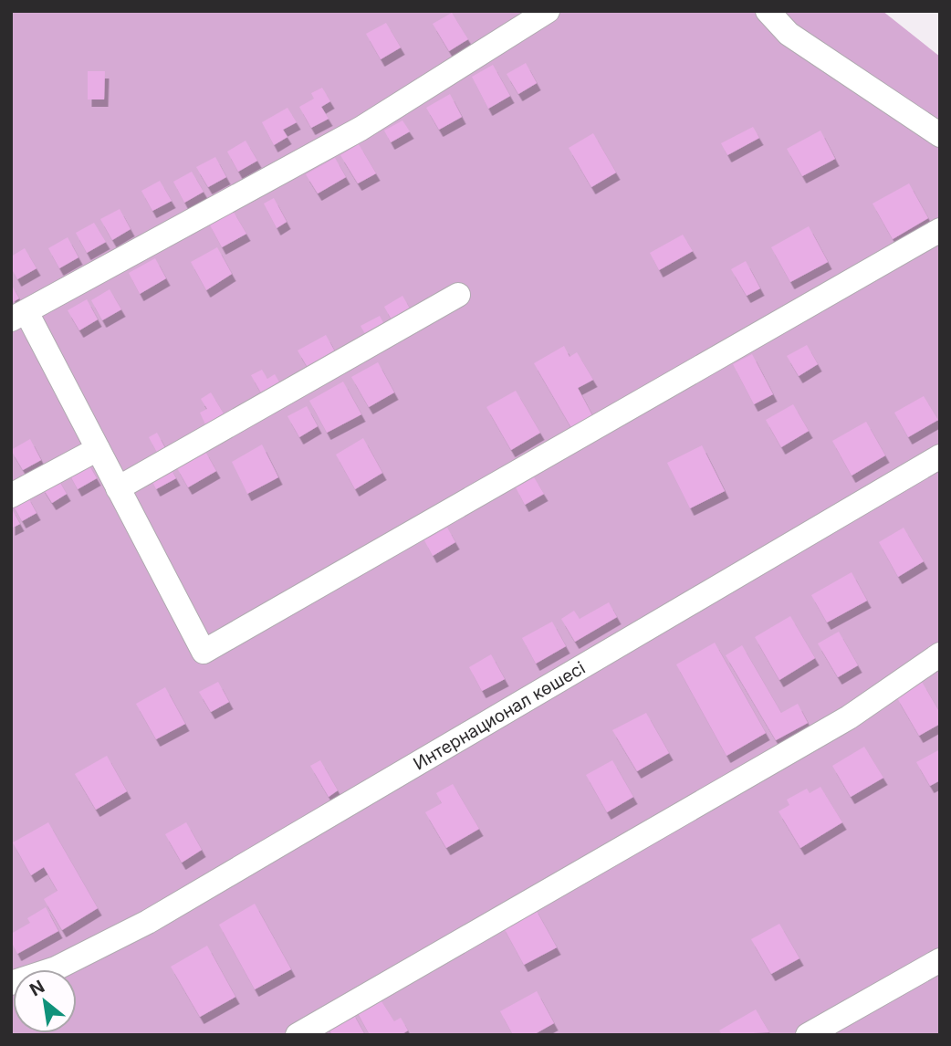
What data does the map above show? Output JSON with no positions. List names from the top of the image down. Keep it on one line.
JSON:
{"streets":{"street":["Интернационал көшесі"]},"north":"top left"}
